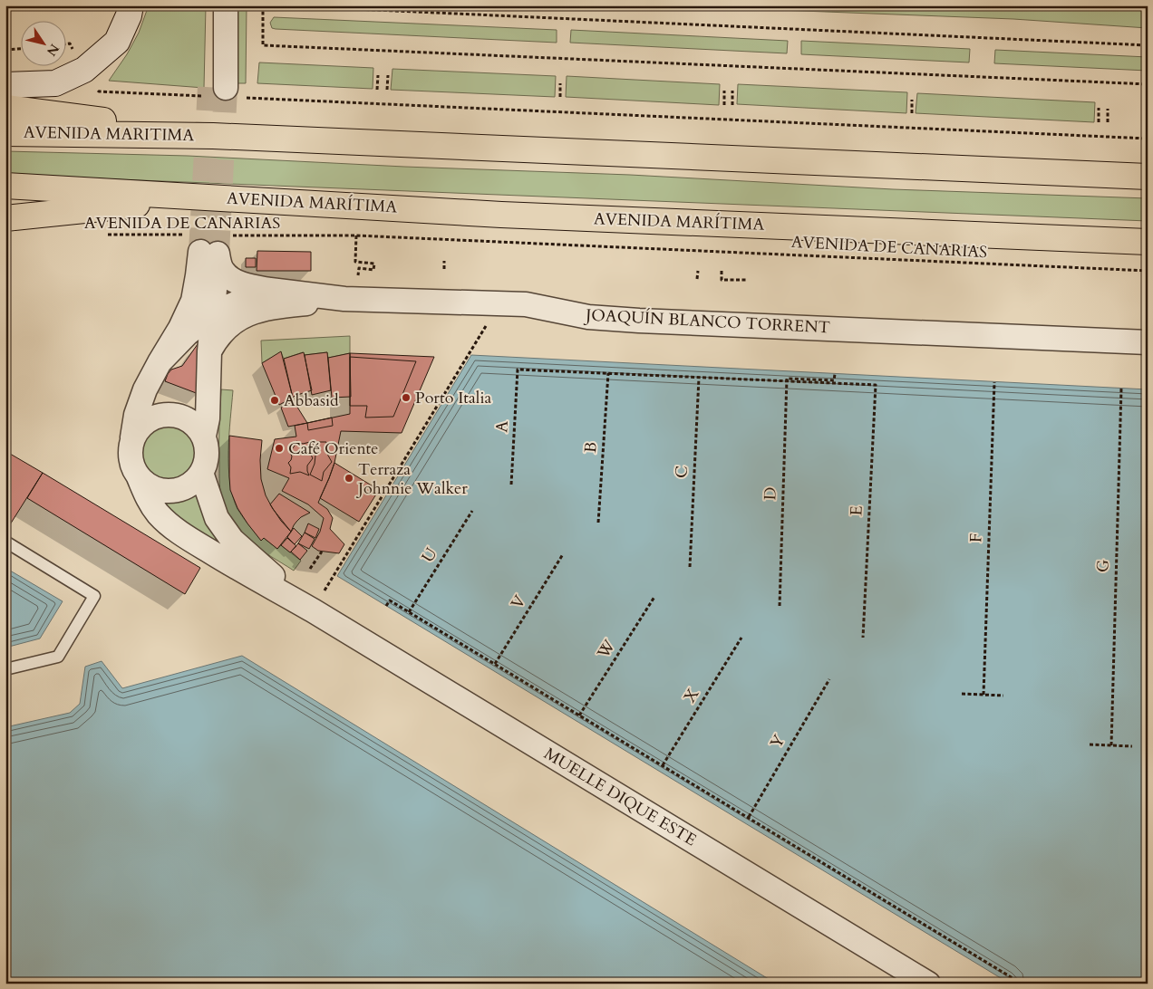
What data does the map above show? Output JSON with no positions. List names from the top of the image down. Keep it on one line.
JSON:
{"streets":{"highway":["AVENIDA MARITIMA","AVENIDA MARÍTIMA"],"street":["JOAQUÍN BLANCO TORRENT","MUELLE DIQUE ESTE"],"path":["AVENIDA DE CANARIAS","A","B","C","D","E","F","U","G","V","W","X","Y"]},"crossings":[["AVENIDA DE CANARIAS","JOAQUÍN BLANCO TORRENT"],["A","B"],["D","E"]],"places":["Porto Italia","Abbasid","Café Oriente","Terraza Johnnie Walker"],"north":"bottom right"}
